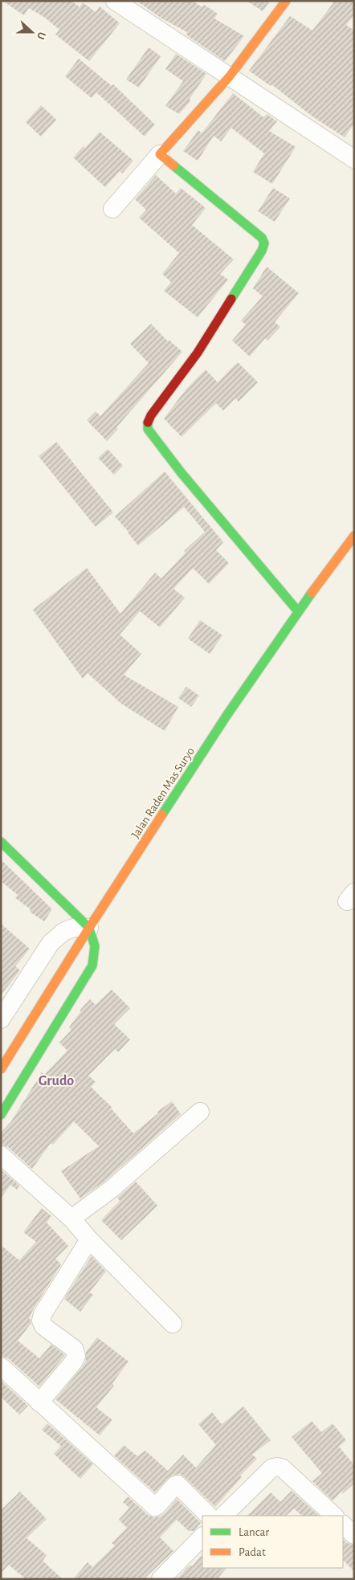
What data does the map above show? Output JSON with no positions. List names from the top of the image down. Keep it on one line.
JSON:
{"streets":{"street":["Jalan Raden Mas Suryo"]},"districts":["Grudo"],"legend":["Lancar","Padat"],"north":"right"}
